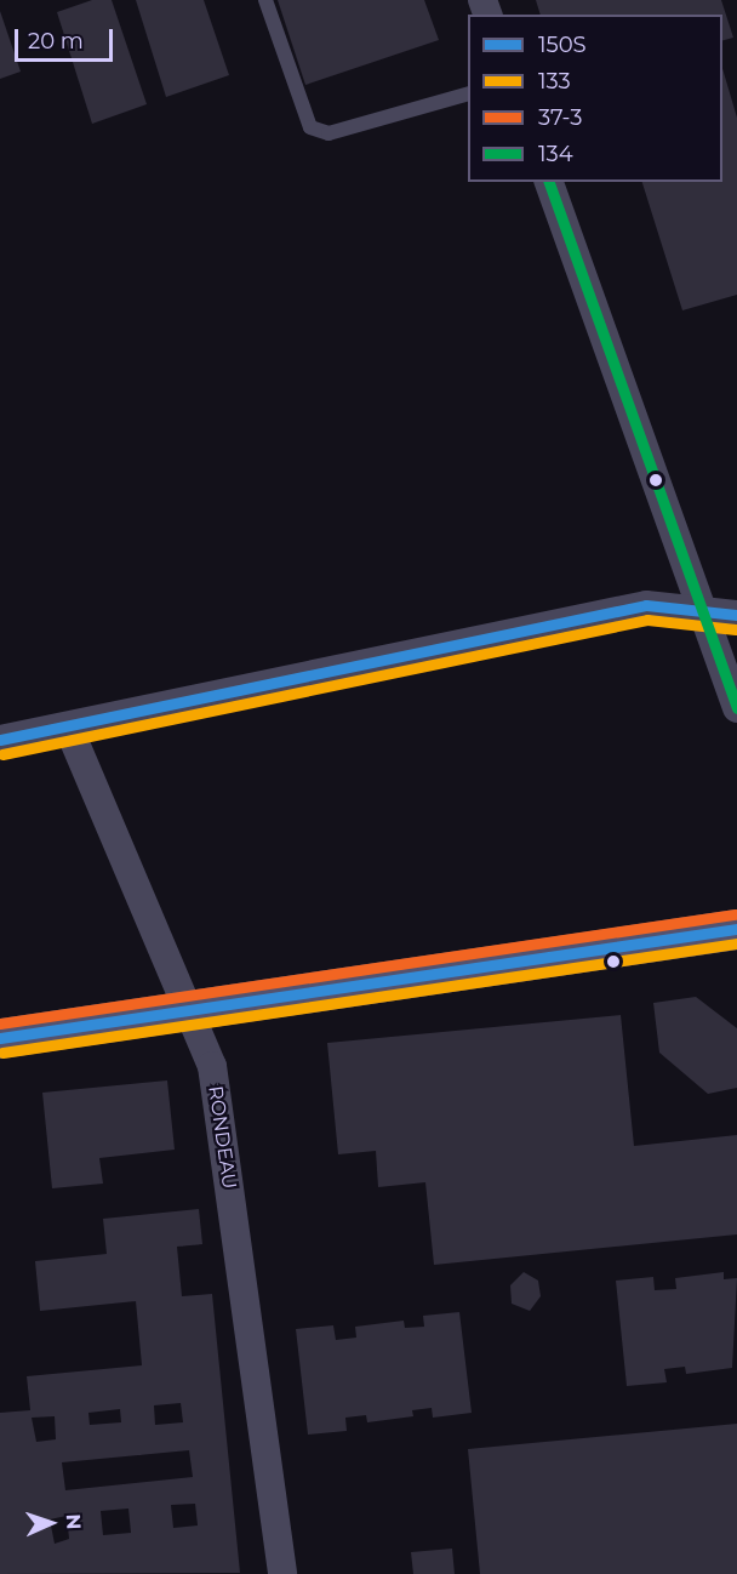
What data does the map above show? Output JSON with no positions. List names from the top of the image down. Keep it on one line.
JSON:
{"streets":{"street":["RONDEAU"]},"lines":["transit line 134","transit line 150S","transit line 133","transit line 37-3"],"legend":["150S","133","37-3","134"],"scale_bar":"20 m","north":"right"}
